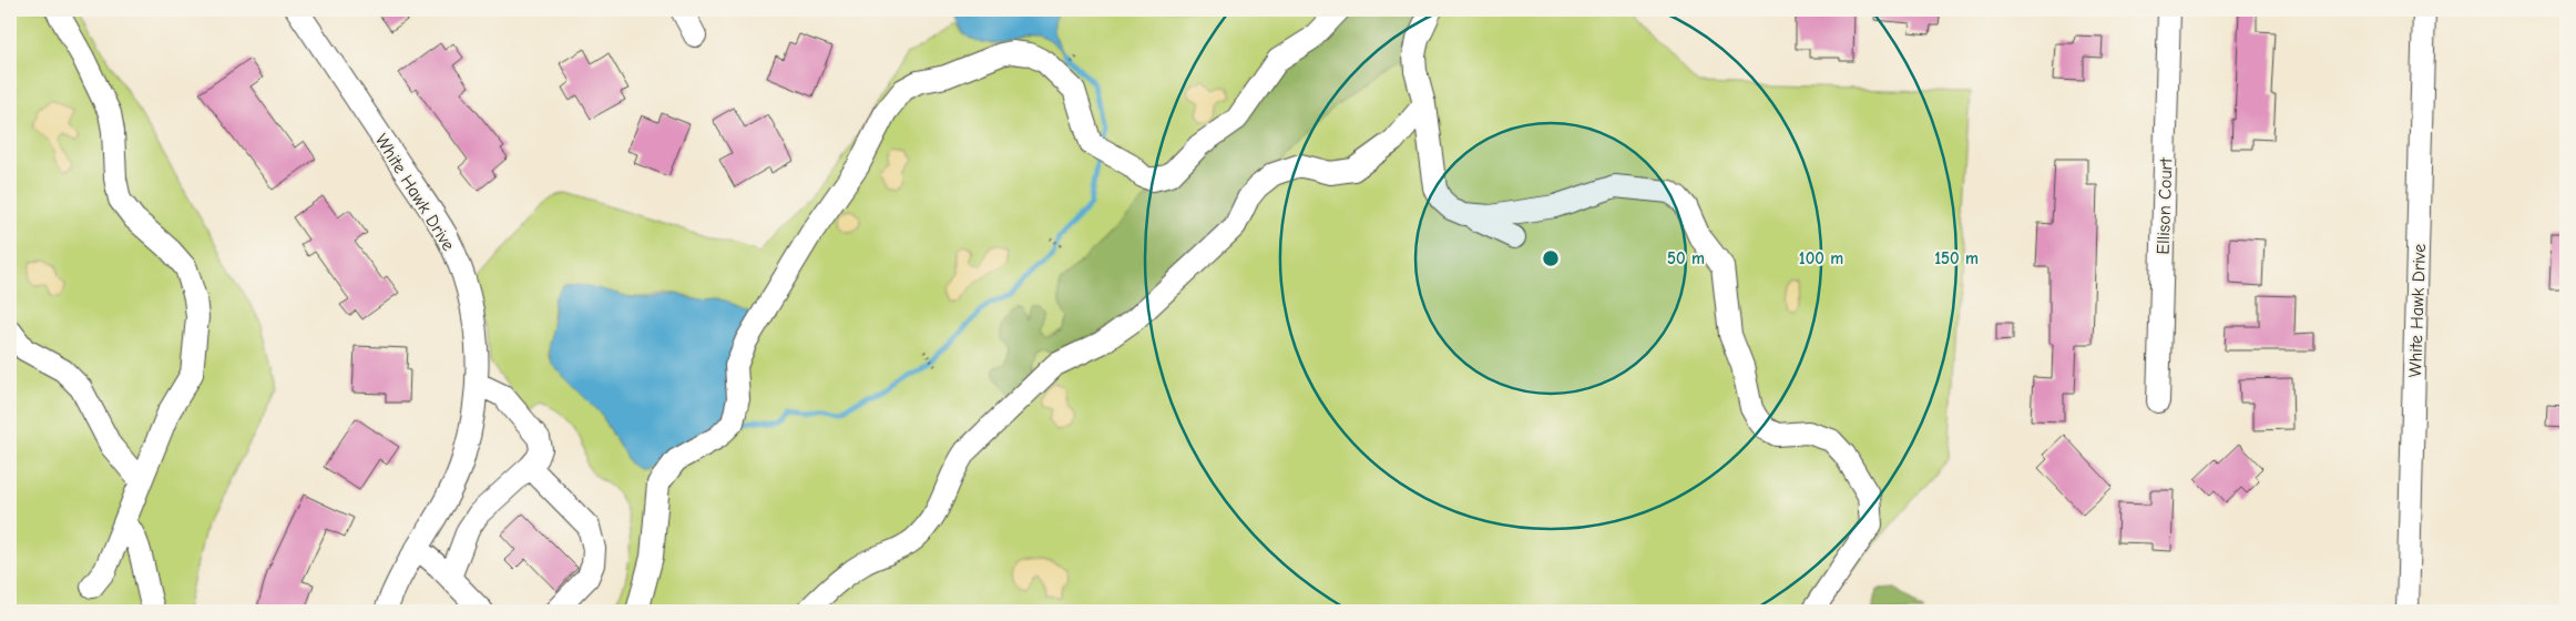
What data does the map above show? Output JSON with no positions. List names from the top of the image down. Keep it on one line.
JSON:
{"streets":{"street":["White Hawk Drive","Ellison Court"]},"rings":["50 m","100 m","150 m"]}
